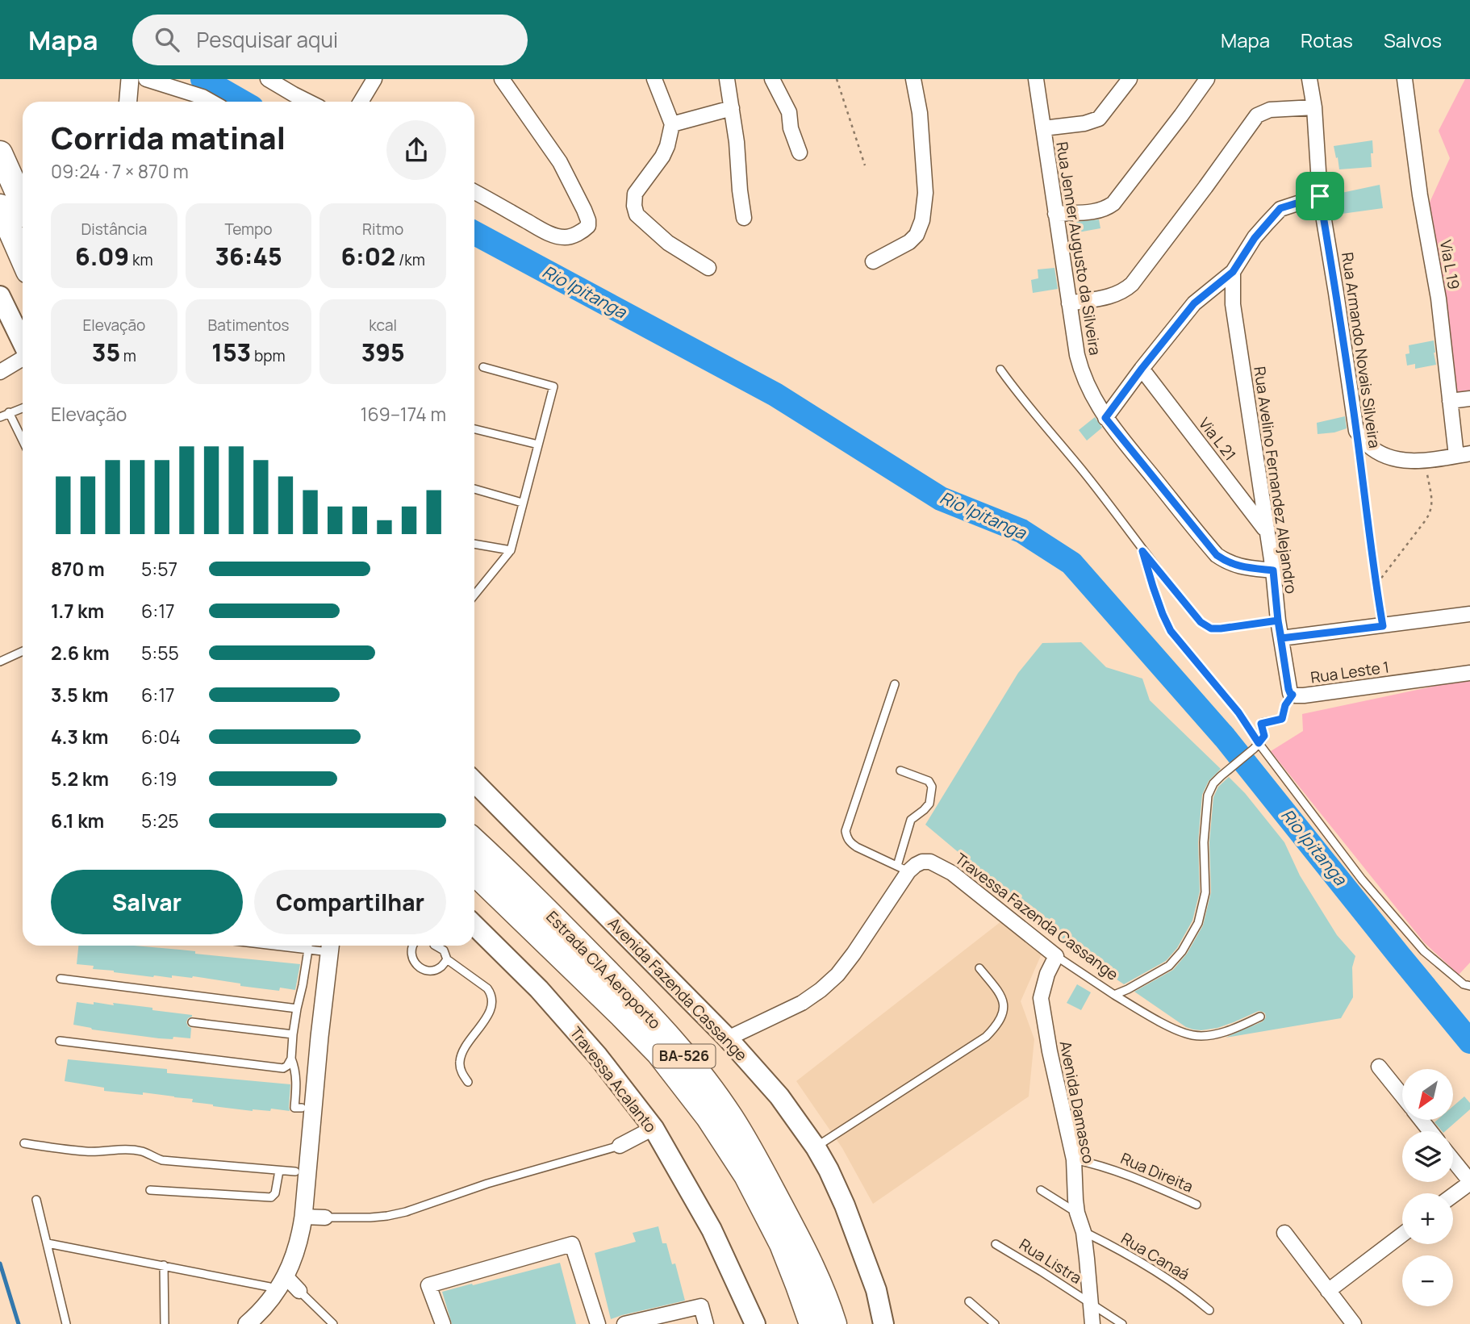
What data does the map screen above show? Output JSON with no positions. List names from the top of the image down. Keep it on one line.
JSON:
{"streets":{"highway":["Estrada CIA Aeroporto","BA-526"],"main road":["Avenida Fazenda Cassange","Travessa Acalanto"],"street":["Rua Jenner Augusto da Silveira","Via L 19","Rua Armando Novais Silveira","Via L 21","Rua Avelino Fernandez Alejandro","Rua Leste 1","Travessa Fazenda Cassange","Avenida Damasco"],"lane":["Rua Direita","Rua Canaá","Rua Listra"]},"crossings":[["Rua Jenner Augusto da Silveira","Rua Avelino Fernandez Alejandro"],["Via L 21","Rua Avelino Fernandez Alejandro"],["Rua Avelino Fernandez Alejandro","Rua Leste 1"],["Travessa Fazenda Cassange","Avenida Damasco"],["Avenida Damasco","Rua Direita"],["Avenida Damasco","Rua Canaá"],["Avenida Damasco","Rua Listra"]],"water":["Rio Ipitanga"],"north":"bottom left","page":{"header":"Mapa","search":"Pesquisar aqui","nav":["Mapa","Rotas","Salvos"],"heading":["Corrida matinal","09:24 · 7 × 870 m"],"stats":[["Distância","6.09 km"],["Tempo","36:45"],["Ritmo","6:02 /km"],["Elevação","35 m"],["Batimentos","153 bpm"],["kcal","395"]],"chart":["Elevação","169–174 m"],"list":[{"name":"870 m","note":"5:57"},{"name":"1.7 km","note":"6:17"},{"name":"2.6 km","note":"5:55"},{"name":"3.5 km","note":"6:17"},{"name":"4.3 km","note":"6:04"},{"name":"5.2 km","note":"6:19"},{"name":"6.1 km","note":"5:25"}],"buttons":["Salvar","Compartilhar"],"map_buttons":["+","−"]}}
